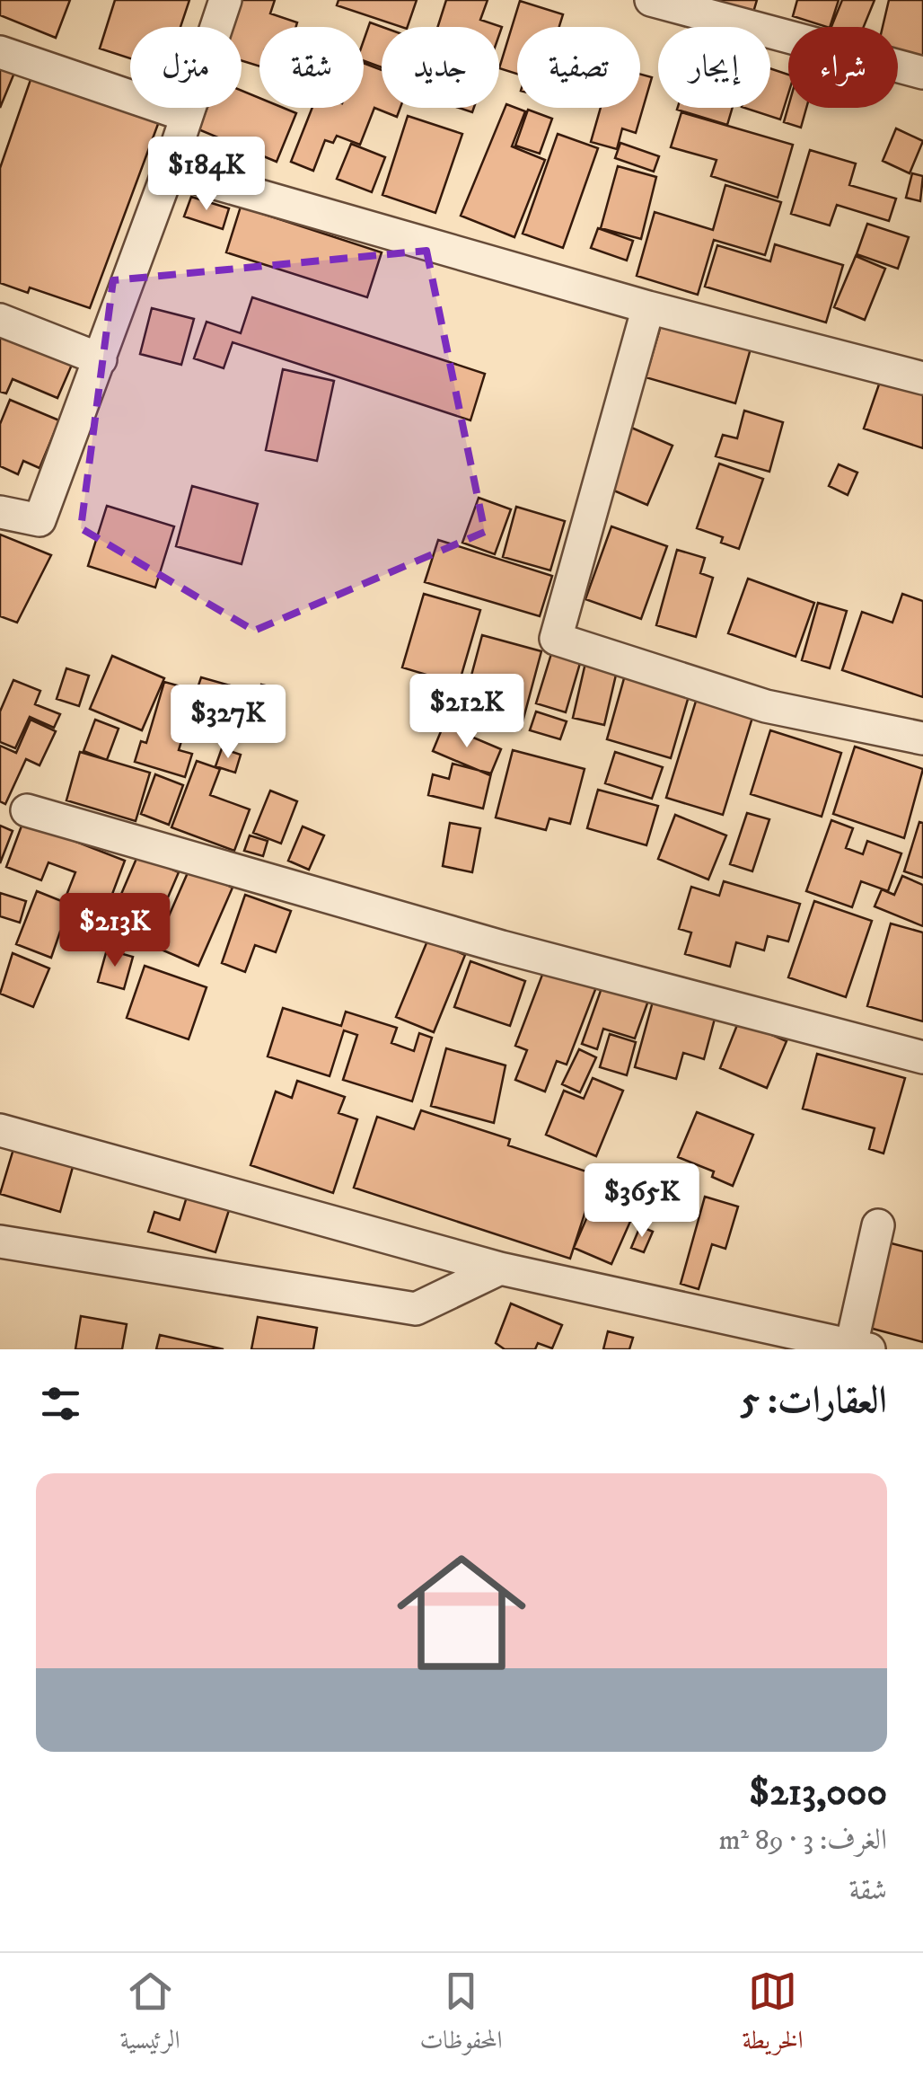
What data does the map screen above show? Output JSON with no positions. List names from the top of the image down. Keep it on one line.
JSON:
{"page":{"chip":["شراء","إيجار","تصفية","جديد","شقة","منزل"],"price":["$184K","$212K","$327K","$213K","$365K"],"heading":"العقارات: 5","list":[{"name":"$213,000","note":"الغرف: 3 · 89 m² · شقة"}],"tabs":["الخريطة","المحفوظات","الرئيسية"]}}
